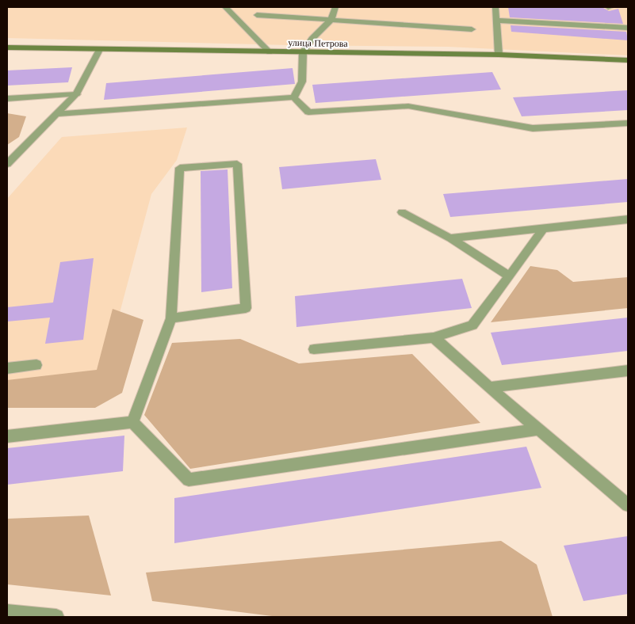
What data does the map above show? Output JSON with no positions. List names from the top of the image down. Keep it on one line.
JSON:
{"streets":{"street":["улица Петрова"]}}
